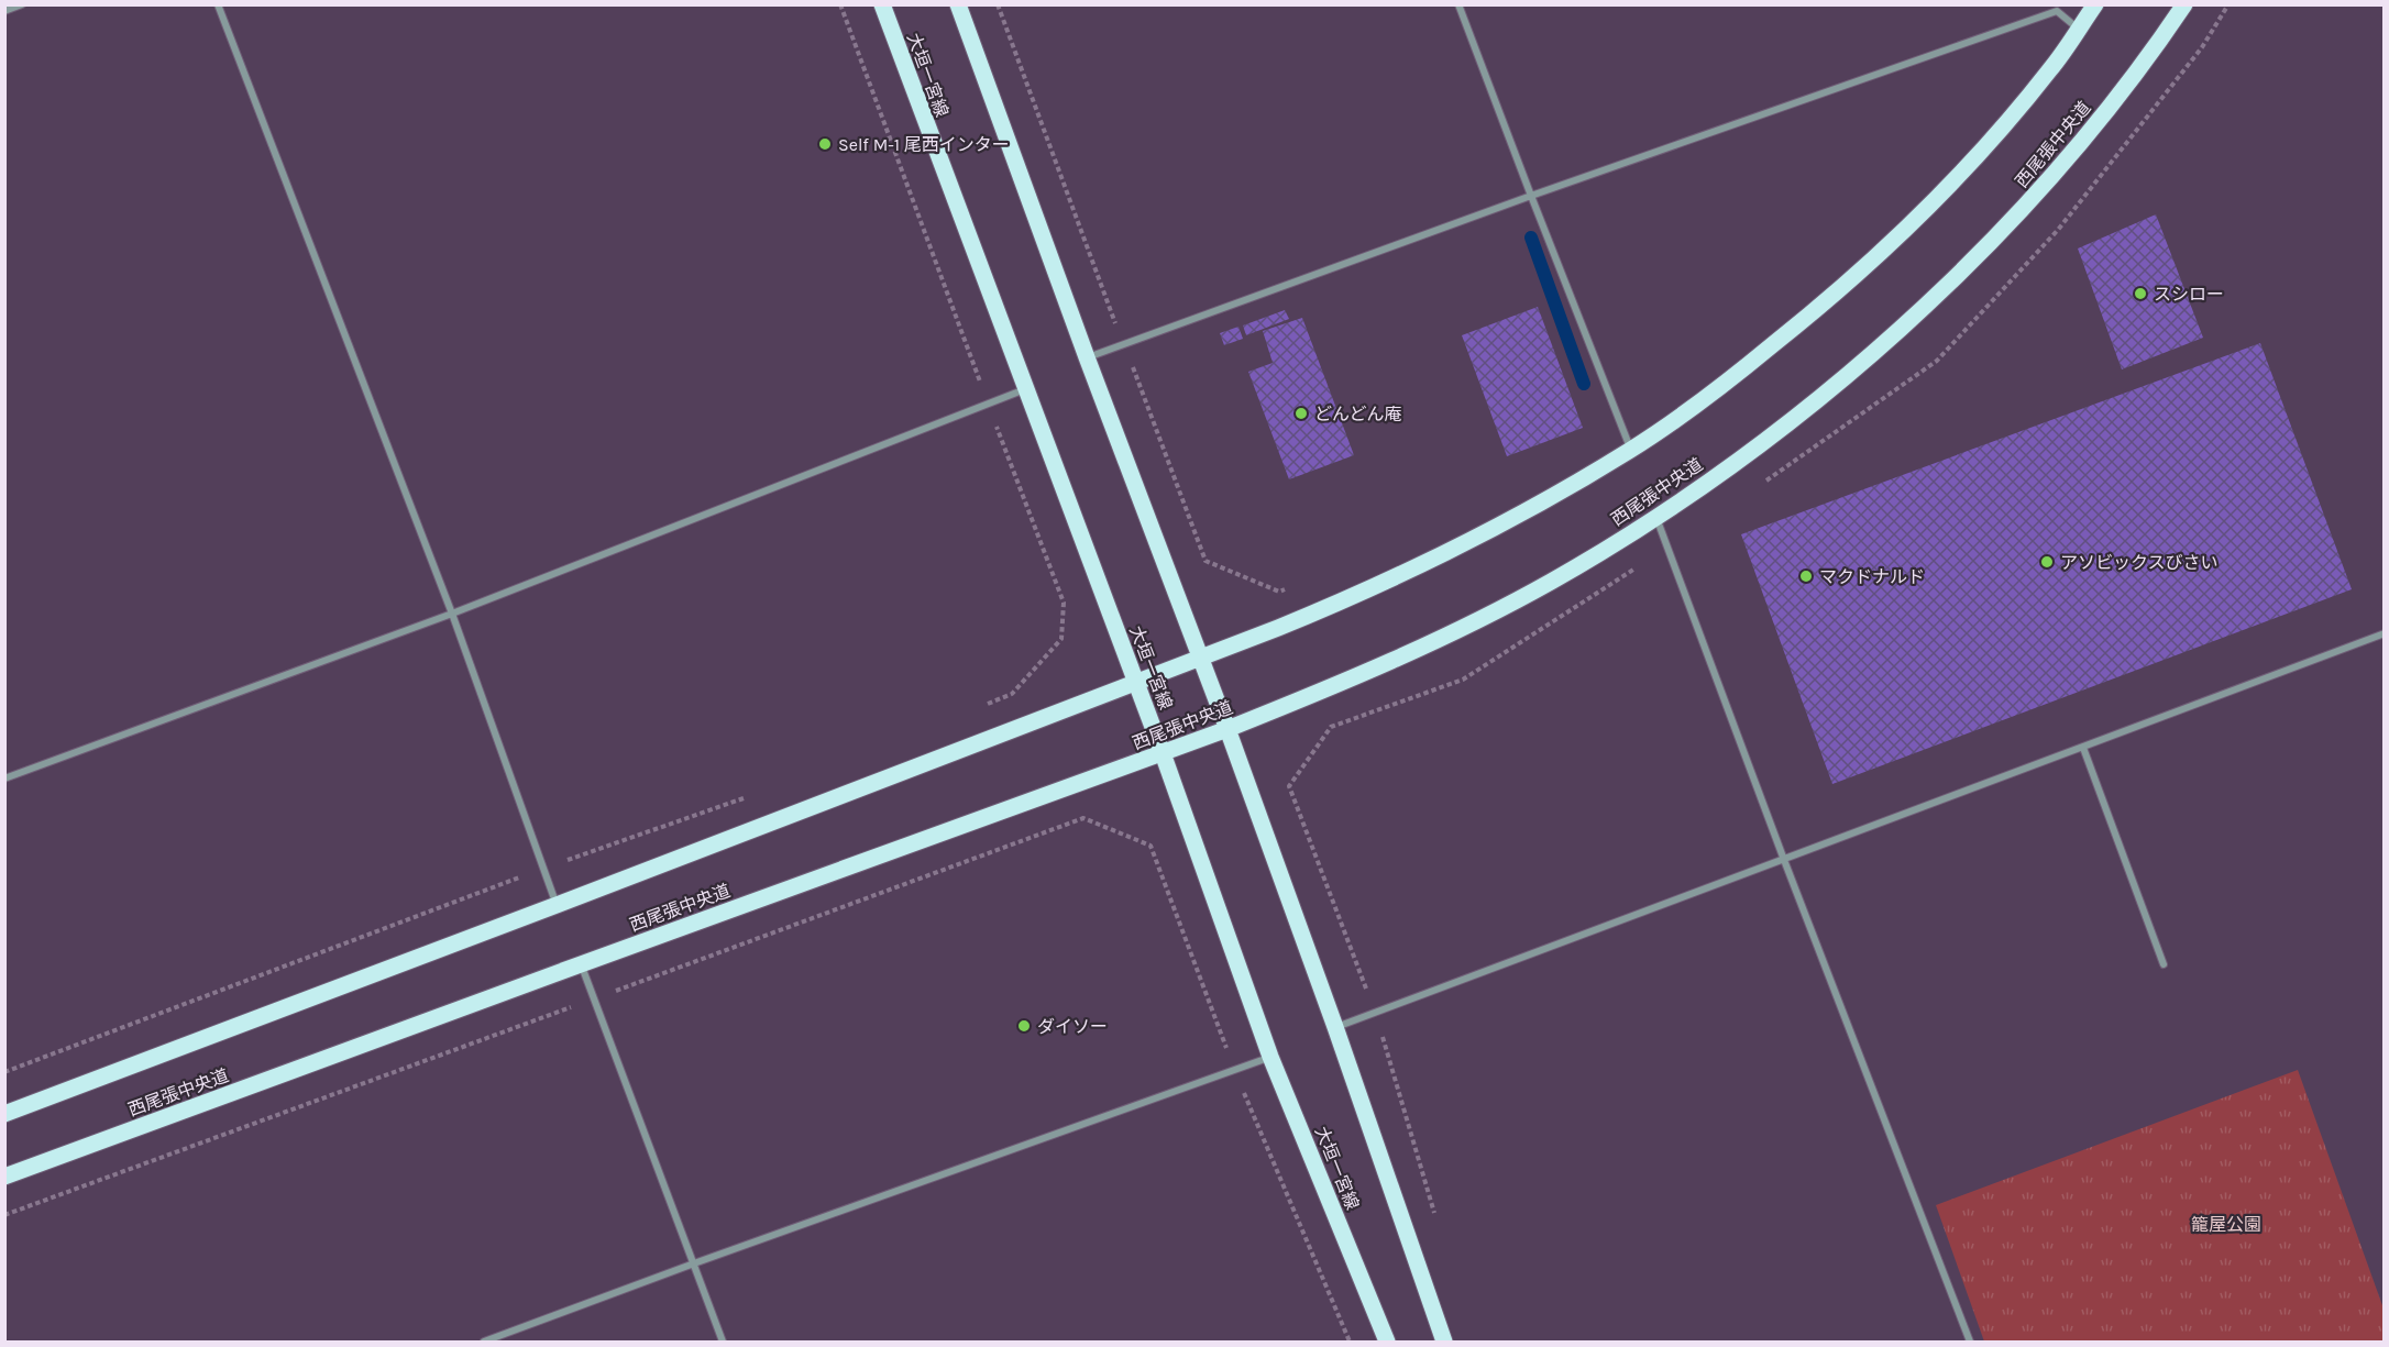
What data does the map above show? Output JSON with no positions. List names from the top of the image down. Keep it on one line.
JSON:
{"streets":{"main road":["大垣一宮線","西尾張中央道"]},"crossings":[["大垣一宮線","西尾張中央道"]],"parks":["籠屋公園"],"places":["Self M-1 尾西インター","スシロー","どんどん庵","アソビックスびさい","マクドナルド","ダイソー"]}
